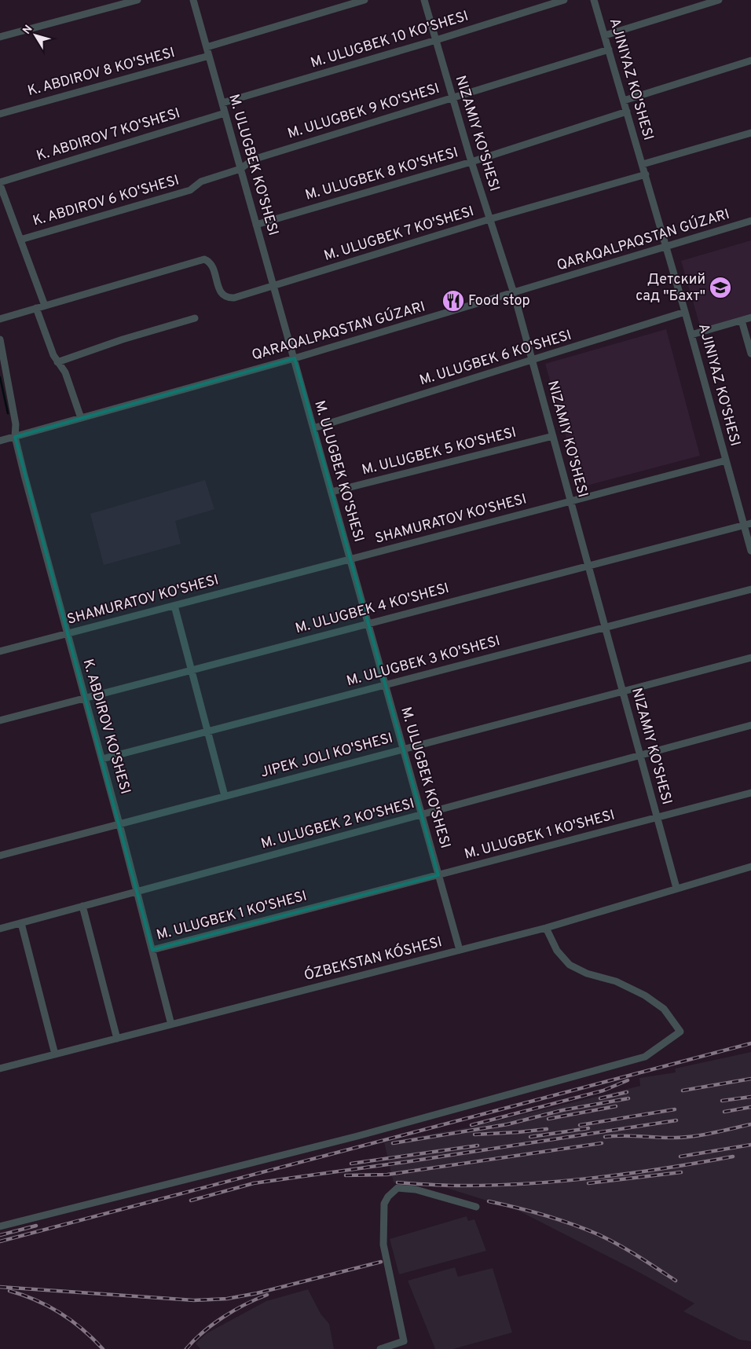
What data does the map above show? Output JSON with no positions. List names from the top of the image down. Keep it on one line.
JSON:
{"streets":{"street":["M. ULUGBEK 10 KO'SHESI","K. ABDIROV 8 KO'SHESI","AJINIYAZ KO'SHESI","M. ULUGBEK 9 KO'SHESI","NIZAMIY KO'SHESI","K. ABDIROV 7 KO'SHESI","M. ULUGBEK KO'SHESI","M. ULUGBEK 8 KO'SHESI","K. ABDIROV 6 KO'SHESI","M. ULUGBEK 7 KO'SHESI","M. ULUGBEK 6 KO'SHESI","M. ULUGBEK 5 KO'SHESI","SHAMURATOV KO'SHESI","M. ULUGBEK 4 KO'SHESI","M. ULUGBEK 3 KO'SHESI","K. ABDIROV KO'SHESI","JIPEK JOLI KO'SHESI","M. ULUGBEK 2 KO'SHESI","M. ULUGBEK 1 KO'SHESI","ÓZBEKSTAN KÓSHESI"]},"crossings":[["M. ULUGBEK 10 KO'SHESI","NIZAMIY KO'SHESI"],["M. ULUGBEK 10 KO'SHESI","M. ULUGBEK KO'SHESI"],["K. ABDIROV 8 KO'SHESI","M. ULUGBEK KO'SHESI"],["AJINIYAZ KO'SHESI","M. ULUGBEK 9 KO'SHESI"],["AJINIYAZ KO'SHESI","M. ULUGBEK 8 KO'SHESI"],["AJINIYAZ KO'SHESI","M. ULUGBEK 7 KO'SHESI"],["AJINIYAZ KO'SHESI","M. ULUGBEK 6 KO'SHESI"],["AJINIYAZ KO'SHESI","SHAMURATOV KO'SHESI"],["AJINIYAZ KO'SHESI","M. ULUGBEK 4 KO'SHESI"],["M. ULUGBEK 9 KO'SHESI","NIZAMIY KO'SHESI"],["M. ULUGBEK 9 KO'SHESI","M. ULUGBEK KO'SHESI"],["M. ULUGBEK 9 KO'SHESI","K. ABDIROV 6 KO'SHESI"],["NIZAMIY KO'SHESI","M. ULUGBEK 8 KO'SHESI"],["NIZAMIY KO'SHESI","M. ULUGBEK 7 KO'SHESI"],["NIZAMIY KO'SHESI","M. ULUGBEK 6 KO'SHESI"],["NIZAMIY KO'SHESI","M. ULUGBEK 5 KO'SHESI"],["NIZAMIY KO'SHESI","SHAMURATOV KO'SHESI"],["NIZAMIY KO'SHESI","M. ULUGBEK 4 KO'SHESI"],["NIZAMIY KO'SHESI","M. ULUGBEK 3 KO'SHESI"],["NIZAMIY KO'SHESI","JIPEK JOLI KO'SHESI"],["NIZAMIY KO'SHESI","M. ULUGBEK 2 KO'SHESI"],["NIZAMIY KO'SHESI","M. ULUGBEK 1 KO'SHESI"],["NIZAMIY KO'SHESI","ÓZBEKSTAN KÓSHESI"],["K. ABDIROV 7 KO'SHESI","M. ULUGBEK KO'SHESI"],["M. ULUGBEK KO'SHESI","M. ULUGBEK 8 KO'SHESI"],["M. ULUGBEK KO'SHESI","K. ABDIROV 6 KO'SHESI"],["M. ULUGBEK KO'SHESI","M. ULUGBEK 7 KO'SHESI"],["M. ULUGBEK KO'SHESI","M. ULUGBEK 6 KO'SHESI"],["M. ULUGBEK KO'SHESI","M. ULUGBEK 5 KO'SHESI"],["M. ULUGBEK KO'SHESI","SHAMURATOV KO'SHESI"],["M. ULUGBEK KO'SHESI","M. ULUGBEK 4 KO'SHESI"],["M. ULUGBEK KO'SHESI","M. ULUGBEK 3 KO'SHESI"],["M. ULUGBEK KO'SHESI","JIPEK JOLI KO'SHESI"],["M. ULUGBEK KO'SHESI","M. ULUGBEK 2 KO'SHESI"],["M. ULUGBEK KO'SHESI","M. ULUGBEK 1 KO'SHESI"],["M. ULUGBEK KO'SHESI","ÓZBEKSTAN KÓSHESI"],["SHAMURATOV KO'SHESI","K. ABDIROV KO'SHESI"],["M. ULUGBEK 4 KO'SHESI","K. ABDIROV KO'SHESI"],["M. ULUGBEK 3 KO'SHESI","K. ABDIROV KO'SHESI"],["K. ABDIROV KO'SHESI","JIPEK JOLI KO'SHESI"],["K. ABDIROV KO'SHESI","M. ULUGBEK 2 KO'SHESI"],["K. ABDIROV KO'SHESI","M. ULUGBEK 1 KO'SHESI"],["K. ABDIROV KO'SHESI","ÓZBEKSTAN KÓSHESI"]],"places":{"school or university":["Детский сад \"Бахт\""],"restaurant":["Food stop"]},"north":"top left"}
